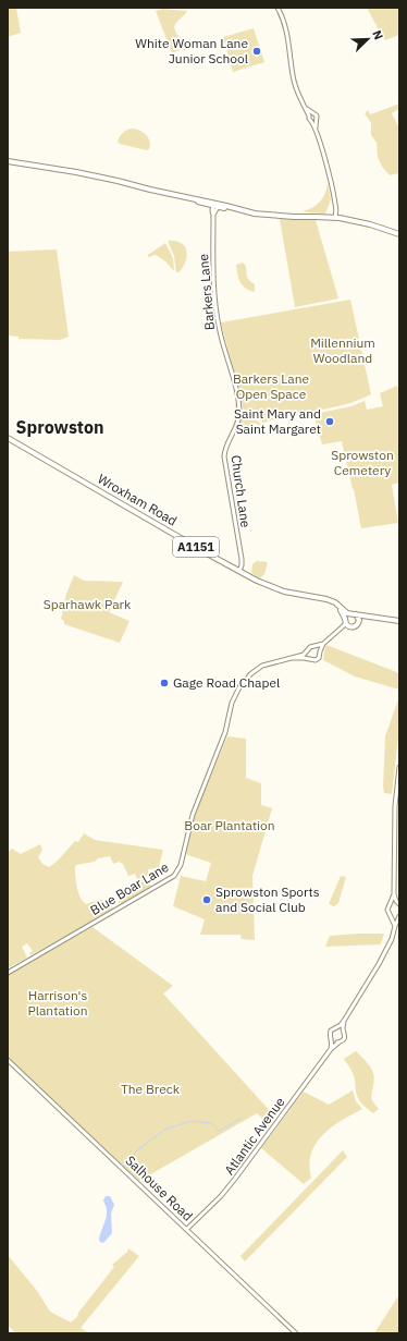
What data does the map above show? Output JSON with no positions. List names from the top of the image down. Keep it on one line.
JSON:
{"streets":{"main road":["Wroxham Road","A1151"],"street":["Barkers Lane","Church Lane","Blue Boar Lane","Atlantic Avenue","Salhouse Road"]},"crossings":[["Barkers Lane","Church Lane"],["Church Lane","Wroxham Road"],["Wroxham Road","Blue Boar Lane"],["Atlantic Avenue","Salhouse Road"]],"districts":["Sprowston"],"parks":["Millennium Woodland","Barkers Lane Open Space","Sprowston Cemetery","Sparhawk Park","Boar Plantation","Harrison's Plantation","The Breck"],"places":["White Woman Lane Junior School","Saint Mary and Saint Margaret","Gage Road Chapel","Sprowston Sports and Social Club"],"north":"top right"}
